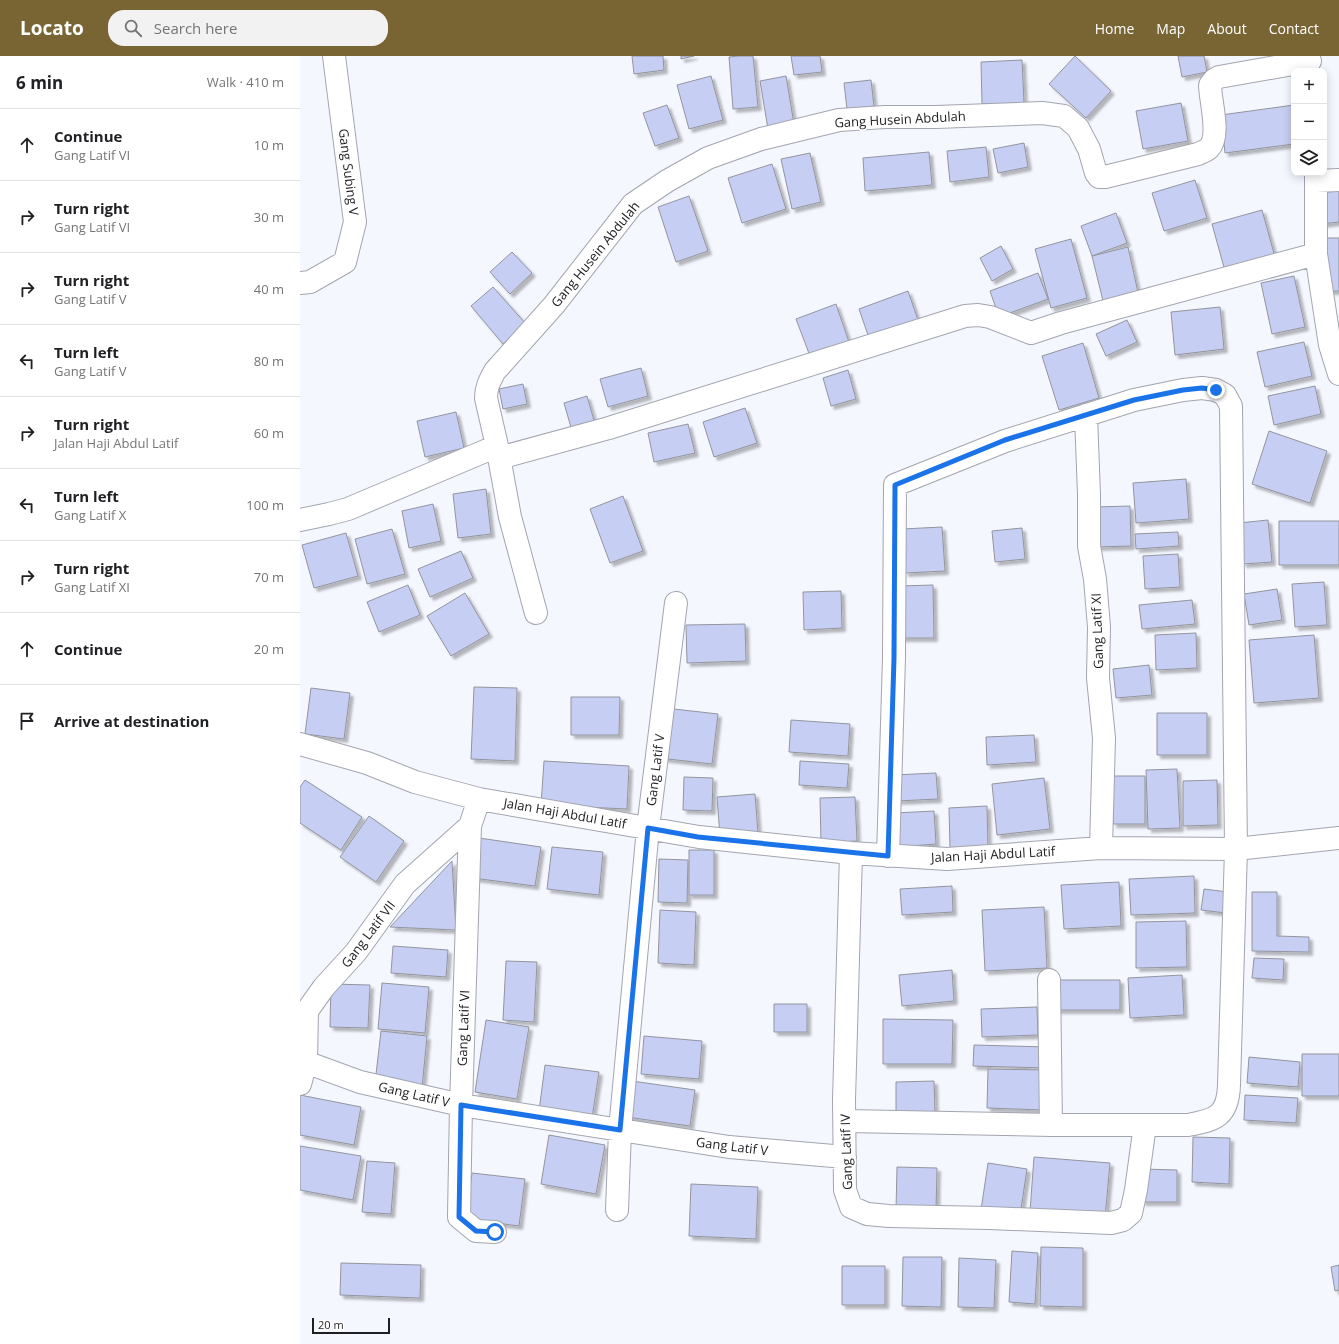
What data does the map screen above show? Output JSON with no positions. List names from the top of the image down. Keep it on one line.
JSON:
{"streets":{"street":["Gang Husein Abdulah","Gang Subing V","Gang Latif XI","Gang Latif V","Jalan Haji Abdul Latif","Gang Latif VII","Gang Latif VI","Gang Latif IV"]},"crossings":[["Gang Latif XI","Jalan Haji Abdul Latif"],["Gang Latif V","Jalan Haji Abdul Latif"],["Gang Latif V","Gang Latif VII"],["Gang Latif V","Gang Latif VI"],["Gang Latif V","Gang Latif IV"],["Jalan Haji Abdul Latif","Gang Latif VI"],["Jalan Haji Abdul Latif","Gang Latif IV"],["Gang Latif VII","Gang Latif VI"]],"scale_bar":"20 m","page":{"header":"Locato","search":"Search here","nav":["Home","Map","About","Contact"],"heading":["6 min","Walk · 410 m"],"map_buttons":["+","−"],"list":[["Continue","Gang Latif VI","10 m"],["Turn right","Gang Latif VI","30 m"],["Turn right","Gang Latif V","40 m"],["Turn left","Gang Latif V","80 m"],["Turn right","Jalan Haji Abdul Latif","60 m"],["Turn left","Gang Latif X","100 m"],["Turn right","Gang Latif XI","70 m"],["Continue","20 m"],"Arrive at destination"],"scale":"20 m"}}
